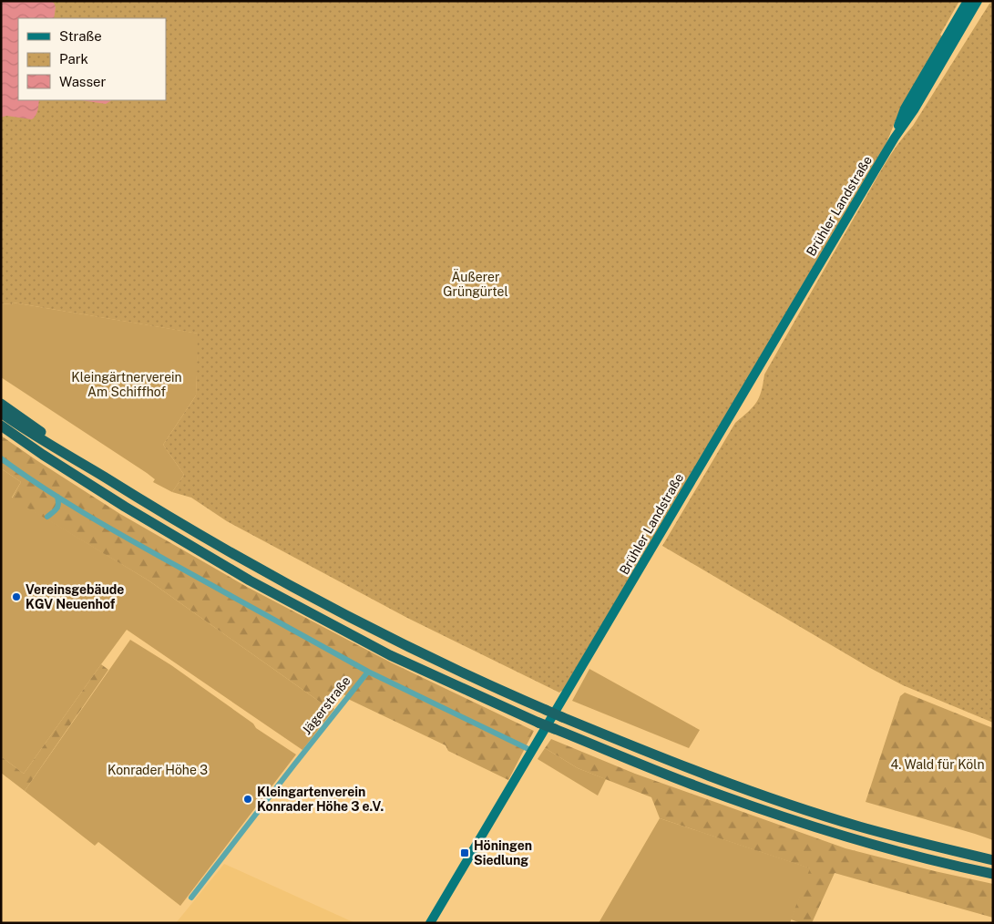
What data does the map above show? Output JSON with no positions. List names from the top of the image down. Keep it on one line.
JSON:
{"streets":{"main road":["Brühler Landstraße"],"street":["Jägerstraße"]},"crossings":[["Brühler Landstraße","Jägerstraße"]],"parks":["Äußerer Grüngürtel","Kleingärtnerverein Am Schiffhof","4. Wald für Köln","Konrader Höhe 3"],"places":{"other":["Vereinsgebäude KGV Neuenhof","Kleingartenverein Konrader Höhe 3 e.V."],"transit":["Höningen Siedlung"]},"legend":["Straße","Park","Wasser"]}
